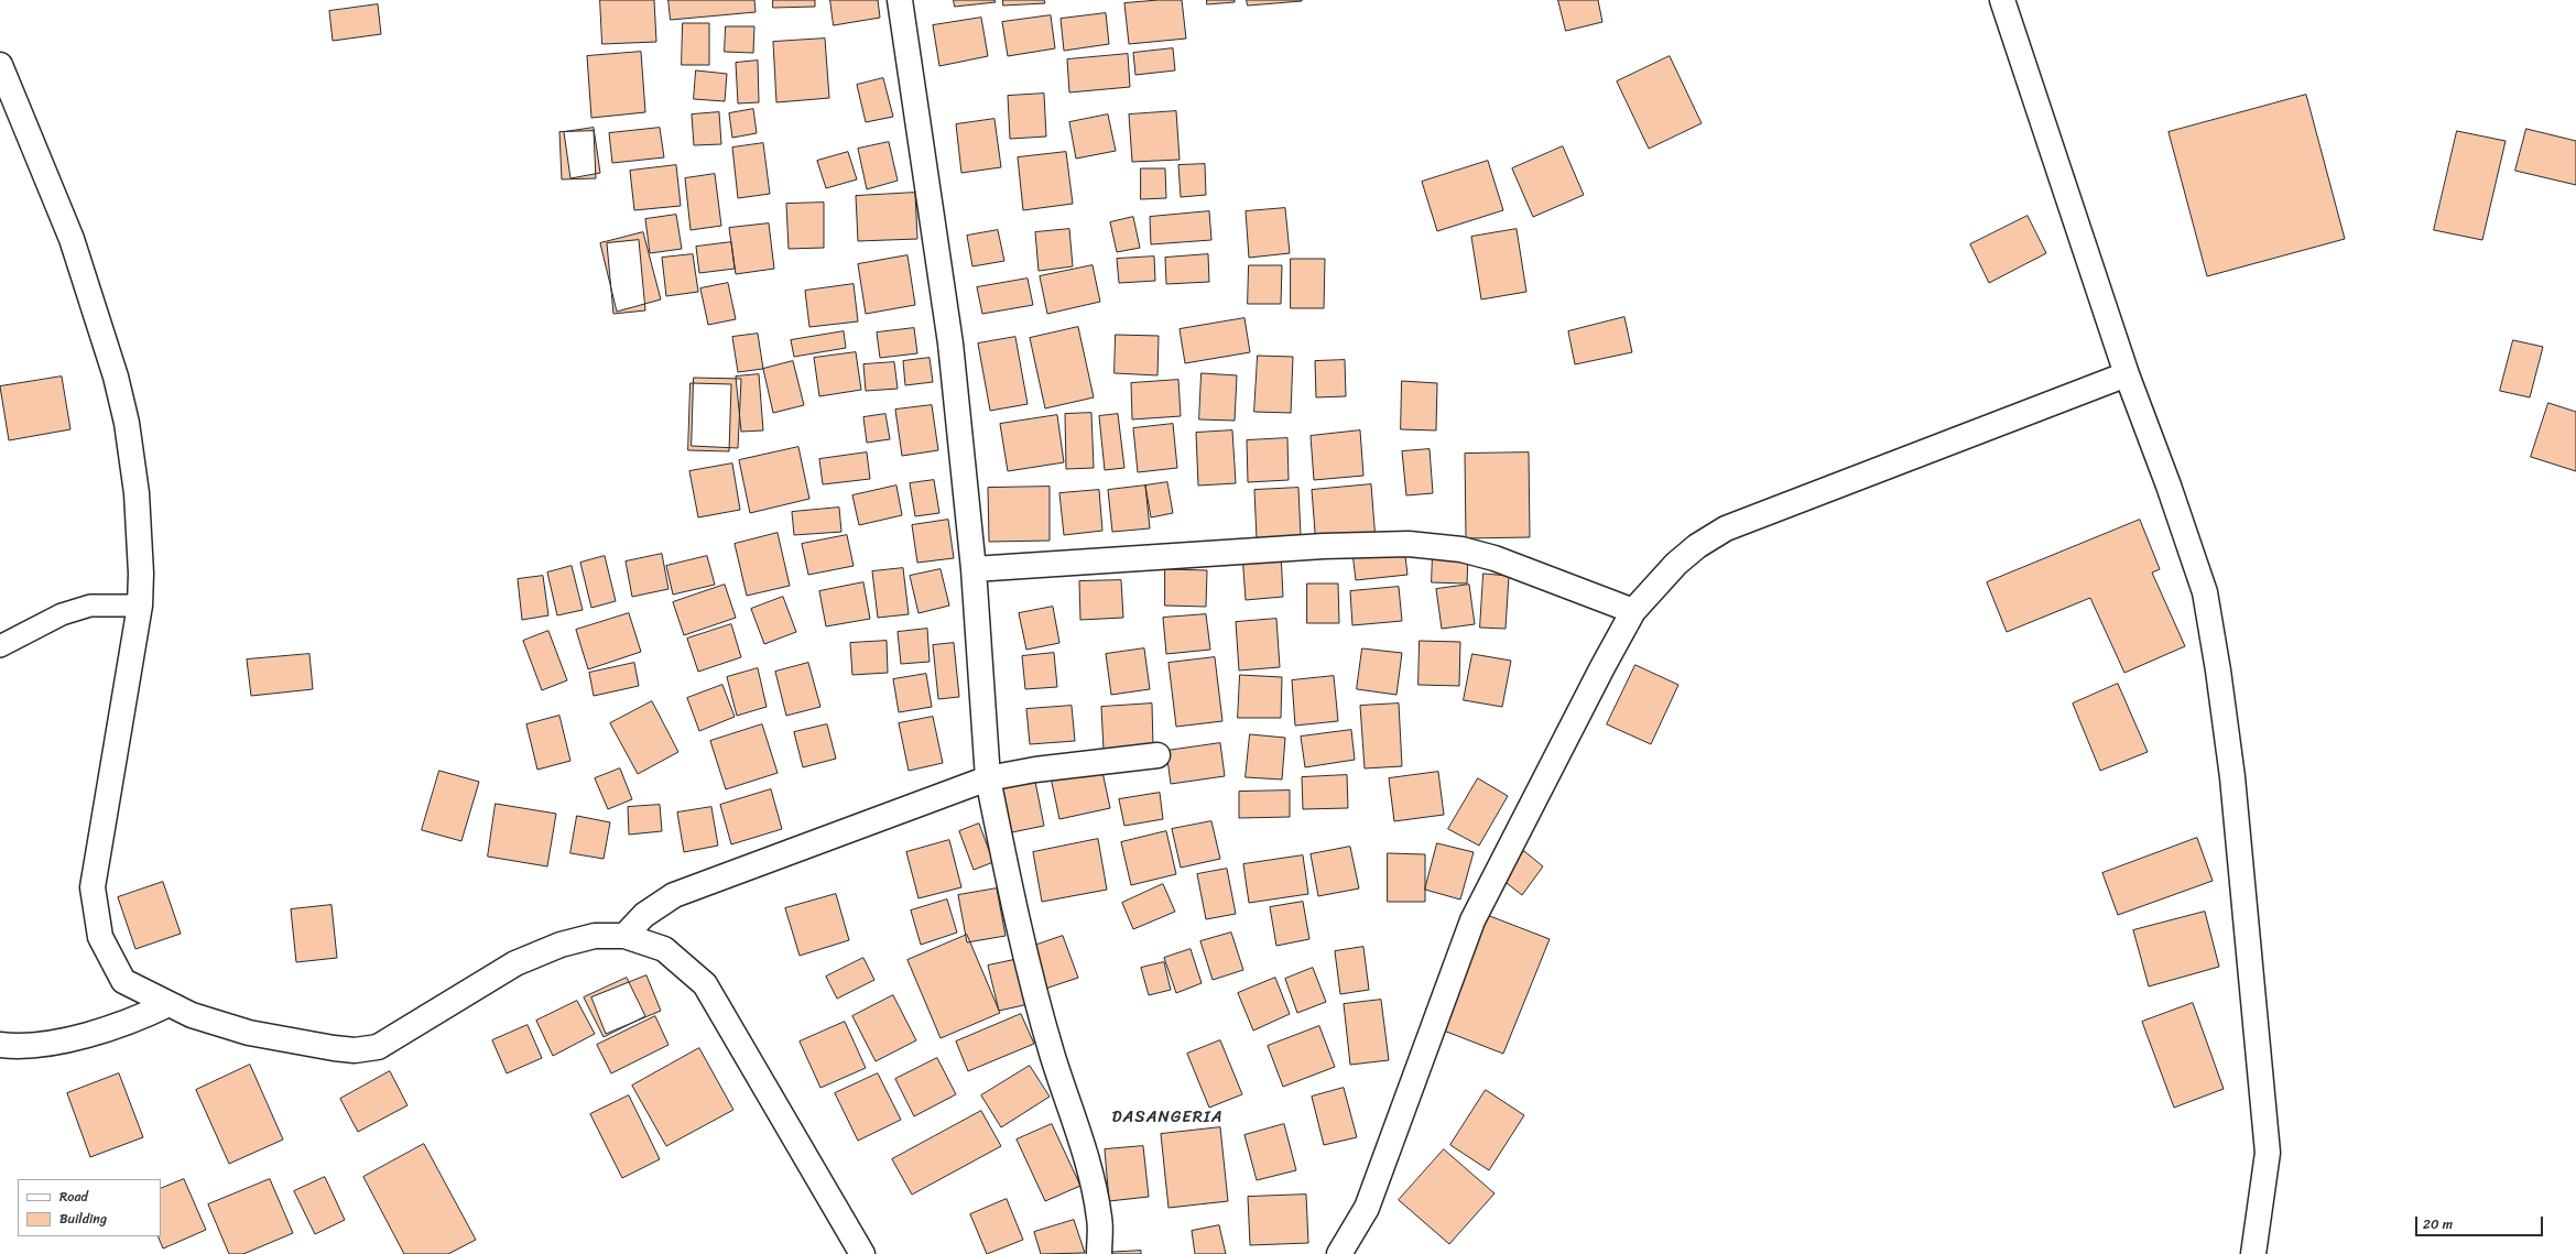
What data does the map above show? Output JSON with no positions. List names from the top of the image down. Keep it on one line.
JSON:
{"districts":["DASANGERIA"],"legend":["Road","Building"],"scale_bar":"20 m"}
